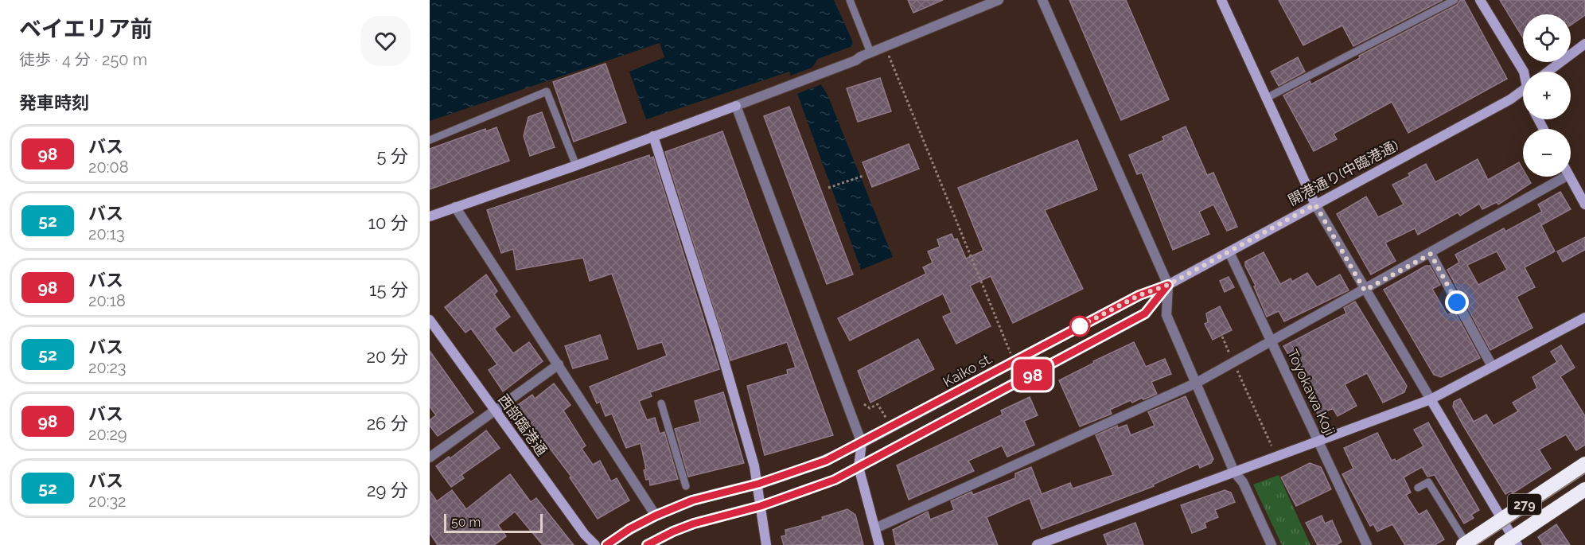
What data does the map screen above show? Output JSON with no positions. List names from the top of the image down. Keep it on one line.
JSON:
{"streets":{"highway":["279"],"street":["開港通り(中臨港通)","Kaiko st.","Toyokawa Koji","西部臨港通"]},"crossings":[["開港通り(中臨港通)","Kaiko st."],["開港通り(中臨港通)","Toyokawa Koji"]],"lines":["bus line 98"],"scale_bar":"50 m","page":{"heading":[["ベイエリア前","徒歩 · 4 分 · 250 m"],"発車時刻"],"on_map":"98","map_buttons":["+","−"],"list":[{"mark":"98","name":"バス","note":"20:08","value":"5 分"},{"mark":"52","name":"バス","note":"20:13","value":"10 分"},{"mark":"98","name":"バス","note":"20:18","value":"15 分"},{"mark":"52","name":"バス","note":"20:23","value":"20 分"},{"mark":"98","name":"バス","note":"20:29","value":"26 分"},{"mark":"52","name":"バス","note":"20:32","value":"29 分"}],"scale":"50 m"}}
